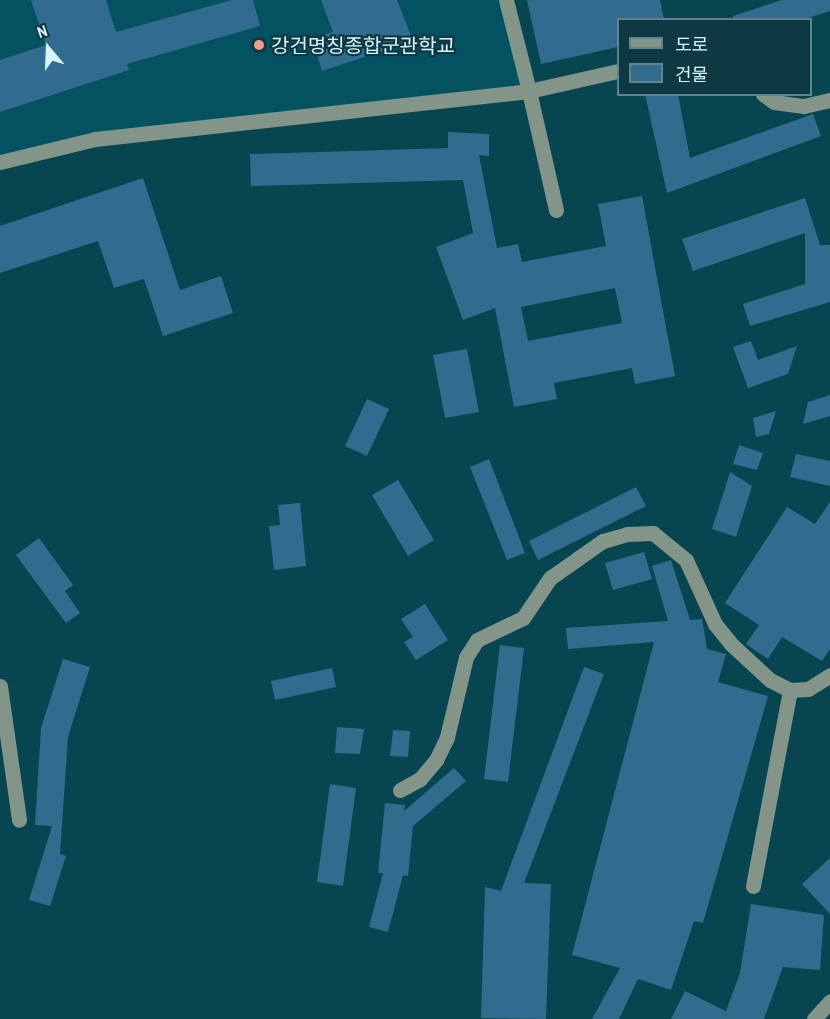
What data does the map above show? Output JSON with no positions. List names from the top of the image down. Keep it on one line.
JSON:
{"places":["강건명칭종합군관학교"],"legend":["도로","건물"],"north":"top"}
